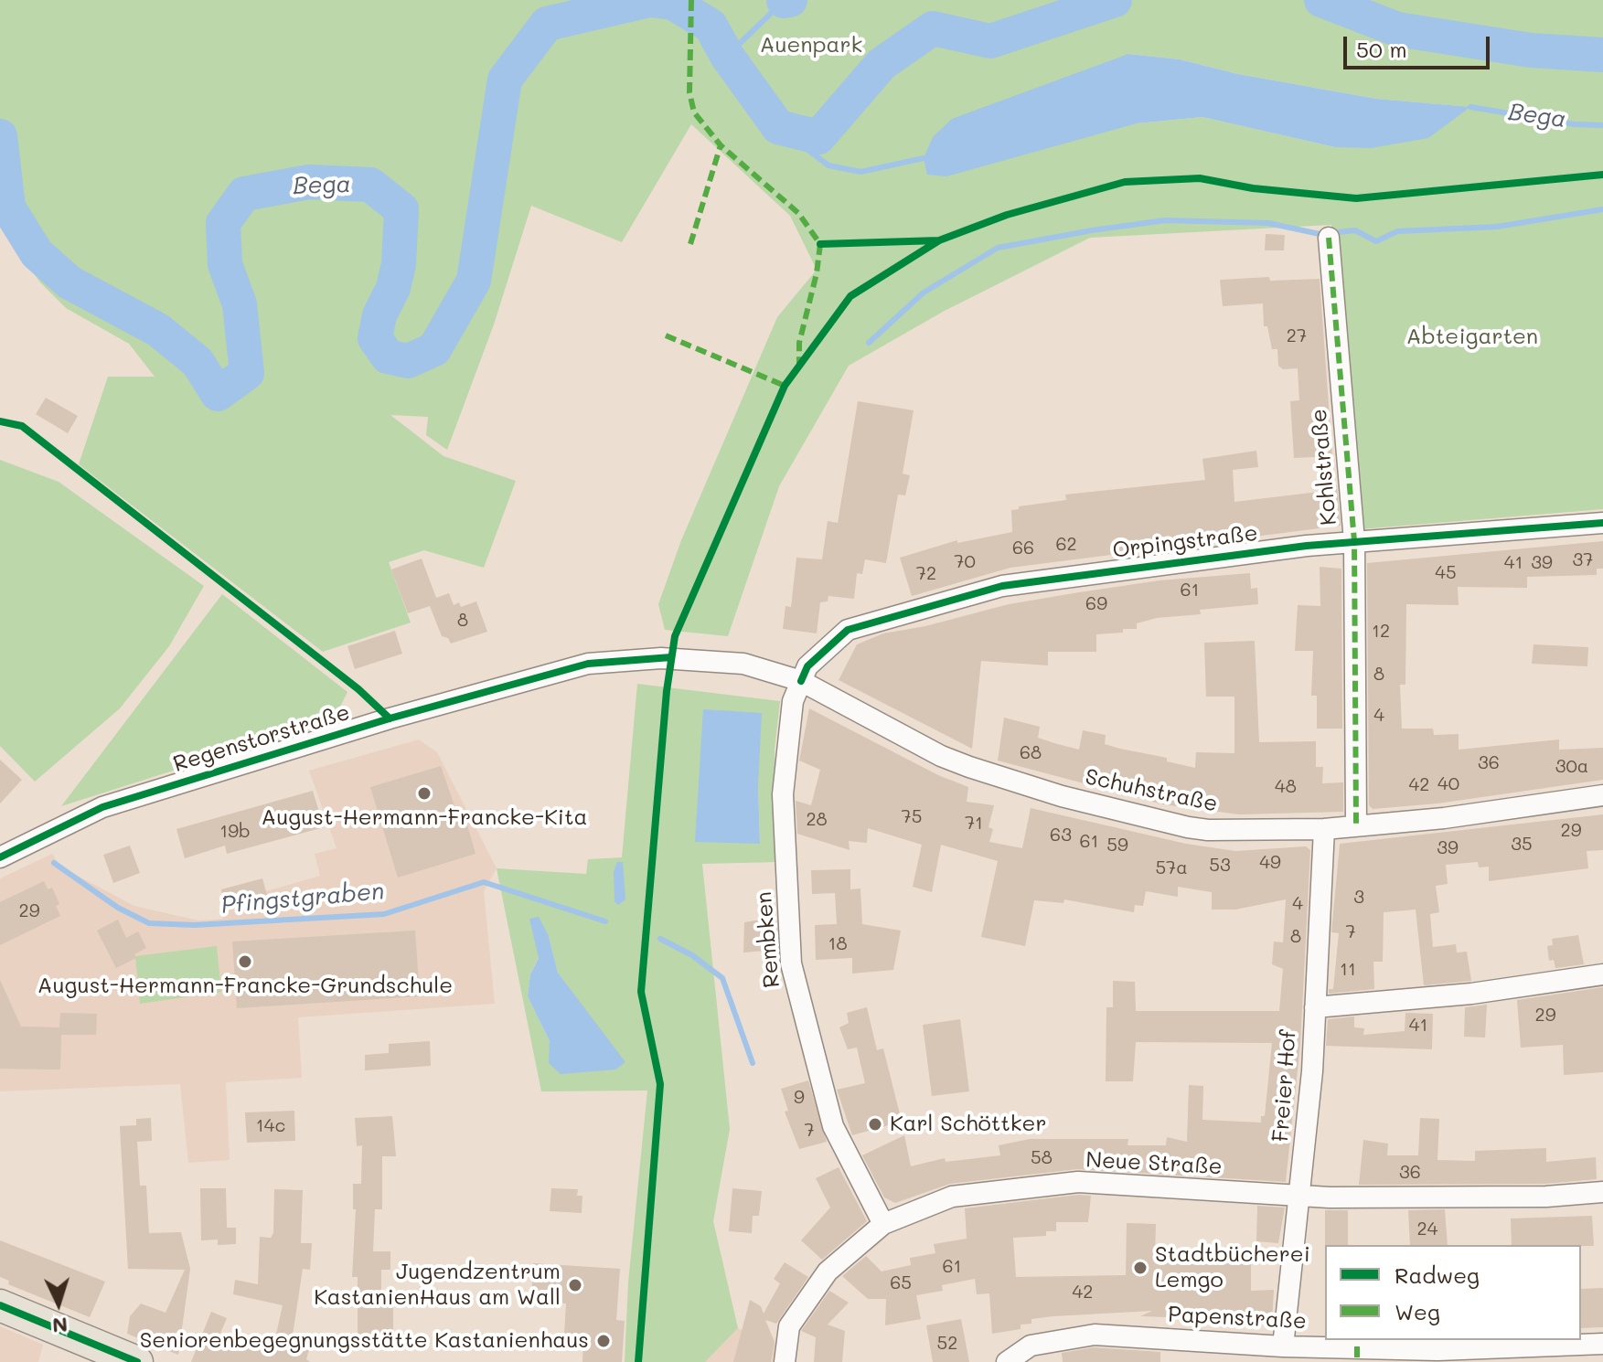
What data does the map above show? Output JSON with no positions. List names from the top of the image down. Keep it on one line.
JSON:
{"streets":{"street":["Kohlstraße","Orpingstraße","Regenstorstraße","Schuhstraße","Rembken","Freier Hof","Neue Straße","Papenstraße"]},"crossings":[["Kohlstraße","Orpingstraße"],["Kohlstraße","Schuhstraße"],["Orpingstraße","Regenstorstraße"],["Orpingstraße","Schuhstraße"],["Orpingstraße","Rembken"],["Regenstorstraße","Schuhstraße"],["Regenstorstraße","Rembken"],["Schuhstraße","Rembken"],["Schuhstraße","Freier Hof"],["Rembken","Neue Straße"],["Freier Hof","Neue Straße"],["Freier Hof","Papenstraße"]],"water":["Bega","Pfingstgraben"],"parks":["Auenpark","Abteigarten"],"places":["August-Hermann-Francke-Kita","August-Hermann-Francke-Grundschule","Karl Schöttker","Stadtbücherei Lemgo","Jugendzentrum KastanienHaus am Wall","Seniorenbegegnungsstätte Kastanienhaus"],"house_numbers":["27","62","66","37","70","41","39","45","72","61","69","8","12","8","4","68","36","30a","40","42","48","75","28","71","29","19b","63","61","35","59","39","49","53","57a","3","4","29","7","8","18","11","29","41","9","14c","7","58","36","24","61","65","42","52"],"legend":["Radweg","Weg"],"scale_bar":"50 m","north":"bottom"}
